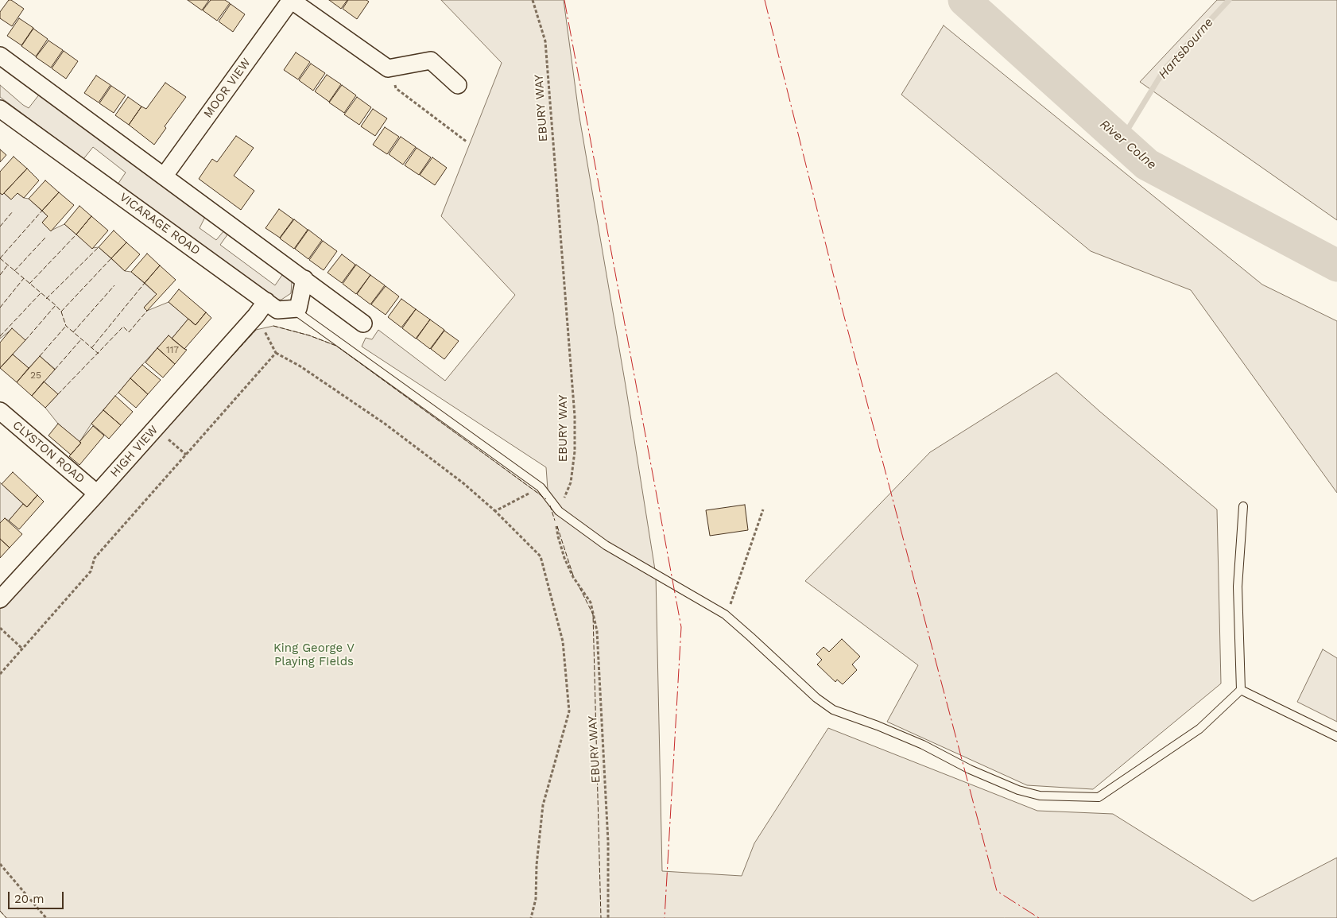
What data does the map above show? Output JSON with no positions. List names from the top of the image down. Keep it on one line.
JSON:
{"streets":{"street":["MOOR VIEW","VICARAGE ROAD","HIGH VIEW","CLYSTON ROAD"],"path":["EBURY WAY"]},"crossings":[["VICARAGE ROAD","HIGH VIEW"],["HIGH VIEW","CLYSTON ROAD"]],"water":["Hartsbourne","River Colne"],"parks":["King George V Playing FIelds"],"house_numbers":["117","25"],"scale_bar":"20 m"}
